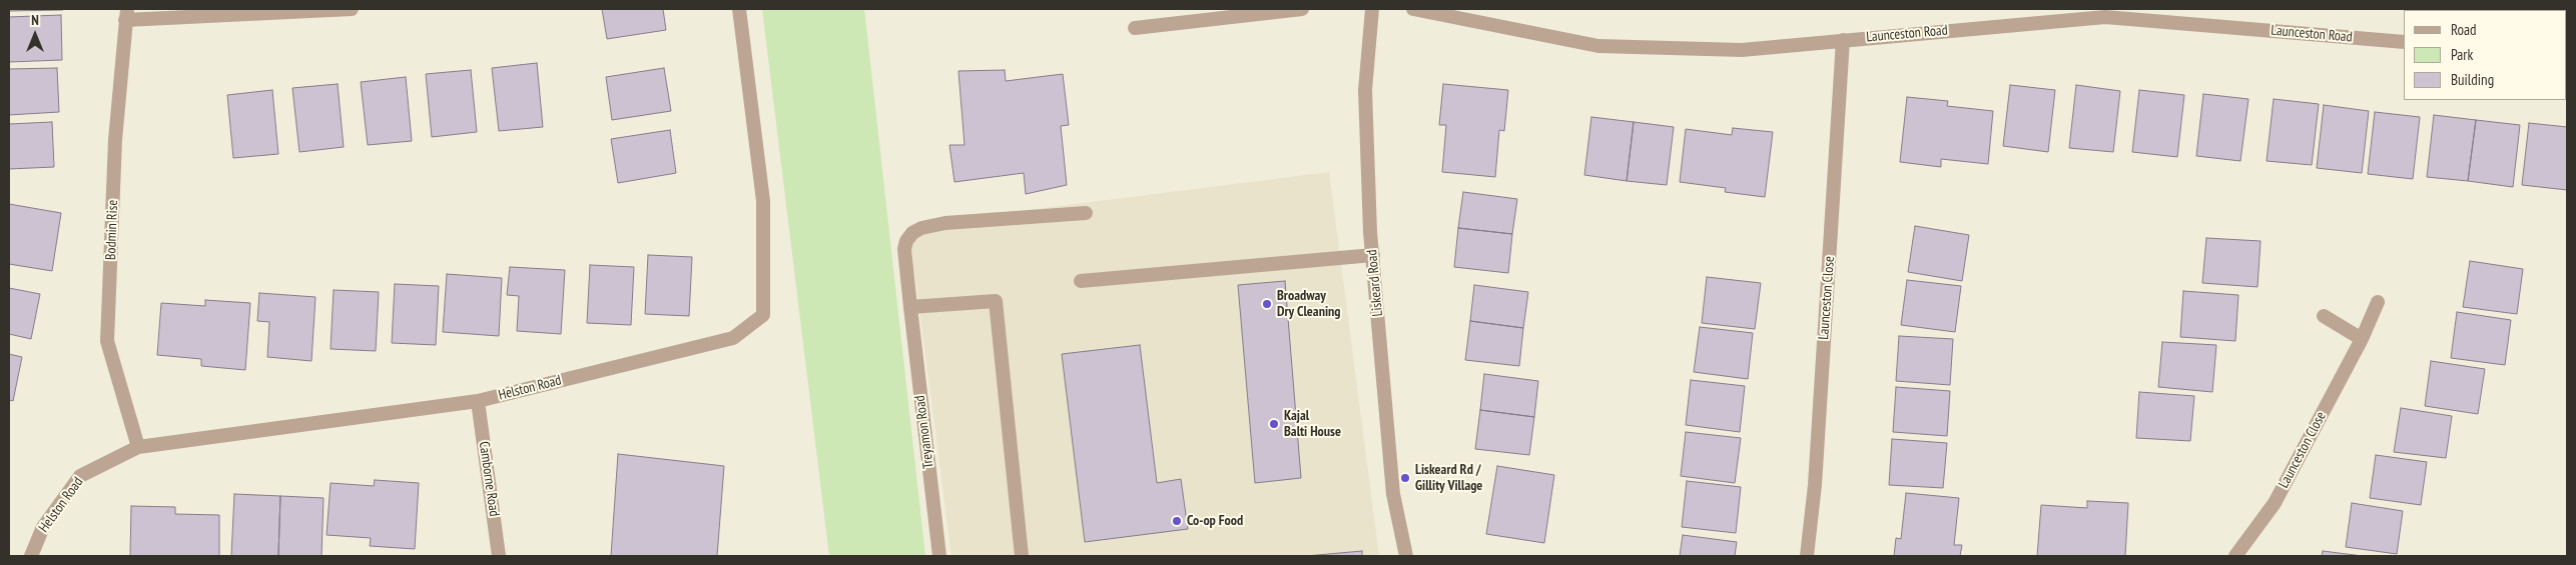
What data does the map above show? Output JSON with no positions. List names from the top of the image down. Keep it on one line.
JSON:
{"streets":{"street":["Launceston Road","Bodmin Rise","Liskeard Road","Launceston Close","Helston Road","Treyamon Road","Camborne Road"]},"crossings":[["Launceston Road","Launceston Close"],["Bodmin Rise","Helston Road"],["Helston Road","Camborne Road"]],"places":["Broadway Dry Cleaning","Kajal Balti House","Liskeard Rd / Gillity Village","Co-op Food"],"legend":["Road","Park","Building"],"north":"top"}
